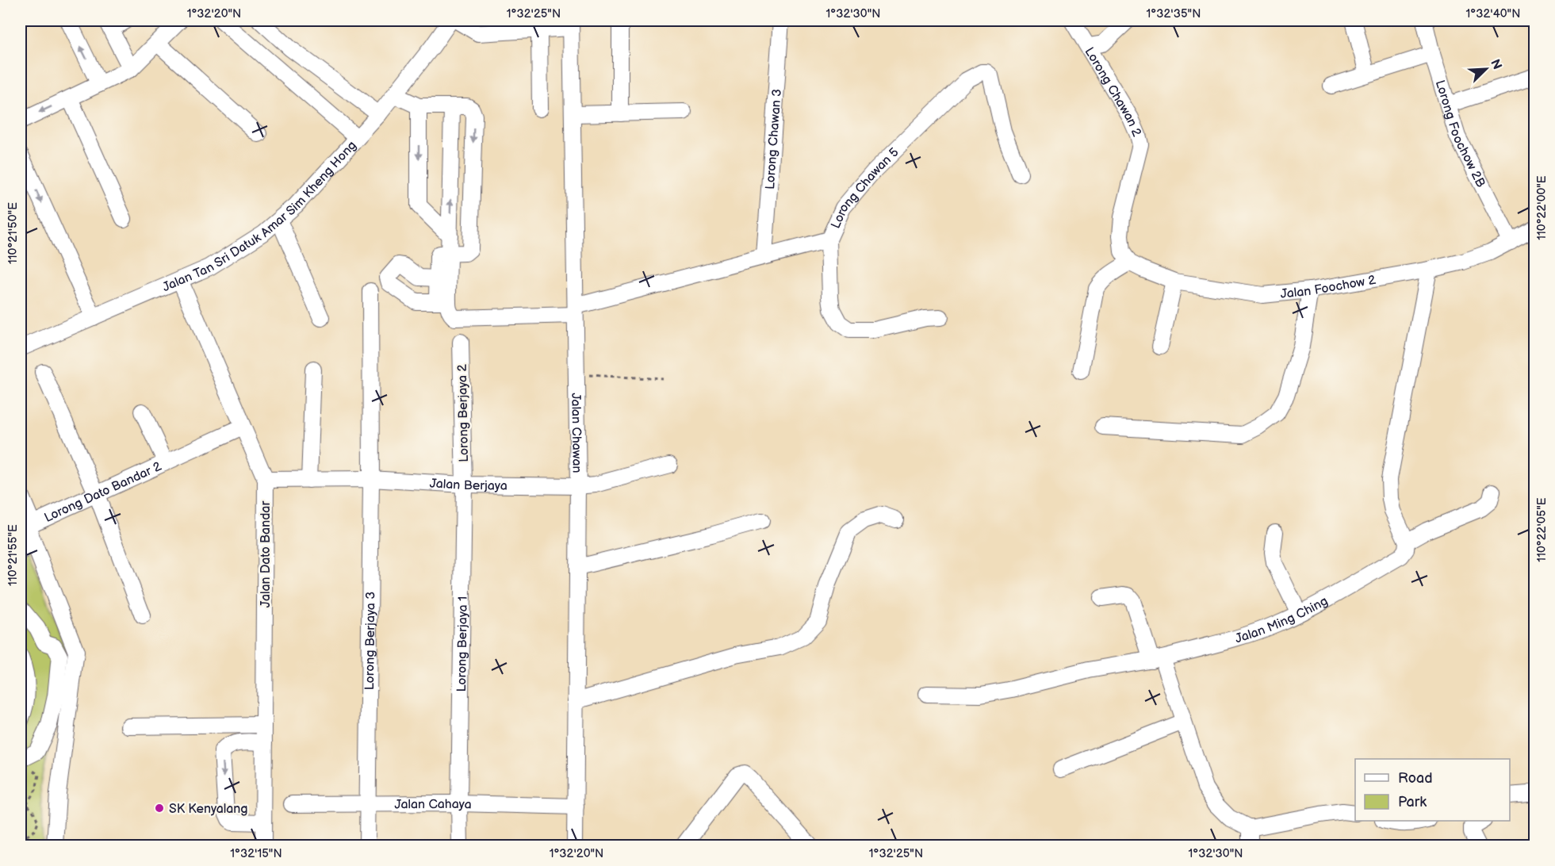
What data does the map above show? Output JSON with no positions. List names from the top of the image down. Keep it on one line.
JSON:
{"streets":{"street":["Lorong Chawan 2","Lorong Foochow 2B","Lorong Chawan 3","Lorong Chawan 5","Jalan Tan Sri Datuk Amar Sim Kheng Hong","Jalan Foochow 2","Lorong Berjaya 2","Jalan Chawan","Jalan Berjaya","Lorong Dato Bandar 2","Jalan Dato Bandar","Jalan Ming Ching","Lorong Berjaya 3","Lorong Berjaya 1","Jalan Cahaya"]},"crossings":[["Lorong Chawan 2","Jalan Foochow 2"],["Lorong Foochow 2B","Jalan Foochow 2"],["Jalan Tan Sri Datuk Amar Sim Kheng Hong","Jalan Dato Bandar"],["Lorong Berjaya 2","Jalan Berjaya"],["Lorong Berjaya 2","Lorong Berjaya 1"],["Jalan Chawan","Jalan Berjaya"],["Jalan Chawan","Jalan Cahaya"],["Jalan Berjaya","Jalan Dato Bandar"],["Jalan Berjaya","Lorong Berjaya 3"],["Jalan Berjaya","Lorong Berjaya 1"],["Lorong Dato Bandar 2","Jalan Dato Bandar"],["Lorong Berjaya 3","Jalan Cahaya"],["Lorong Berjaya 1","Jalan Cahaya"]],"places":["SK Kenyalang"],"legend":["Road","Park"],"north":"top right","coordinates":["1°32'20\"N","1°32'25\"N","1°32'30\"N","1°32'35\"N","1°32'40\"N","110°22'00\"E","110°21'50\"E","110°22'05\"E","110°21'55\"E","1°32'15\"N"]}
